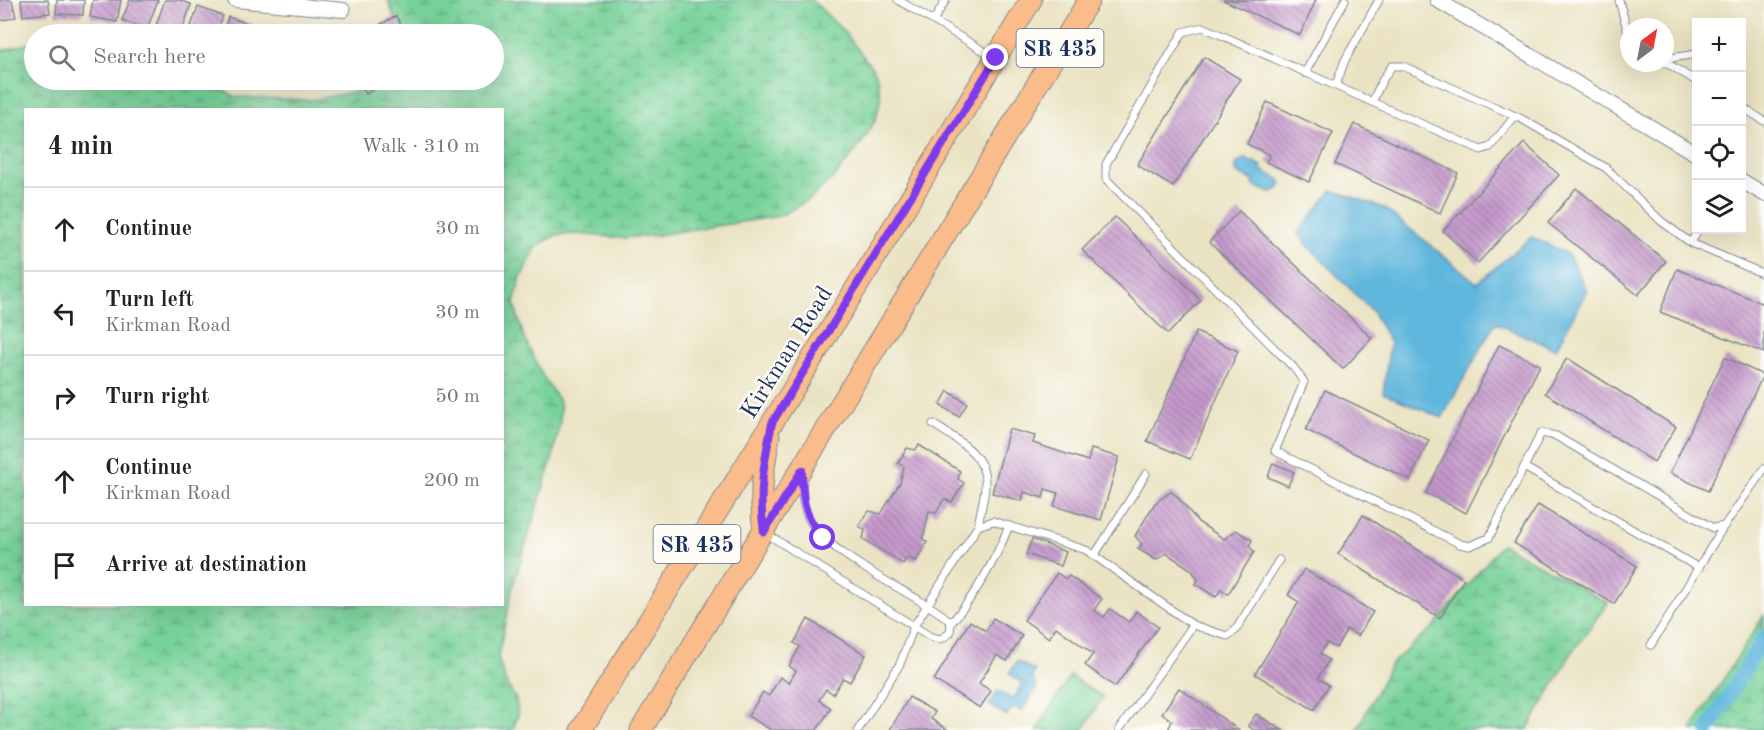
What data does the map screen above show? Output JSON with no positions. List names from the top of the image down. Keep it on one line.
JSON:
{"streets":{"main road":["SR 435","Kirkman Road"]},"north":"top right","page":{"map_buttons":["+","−"],"search":"Search here","heading":["4 min","Walk · 310 m"],"list":[["Continue","30 m"],["Turn left","Kirkman Road","30 m"],["Turn right","50 m"],["Continue","Kirkman Road","200 m"],"Arrive at destination"]}}
